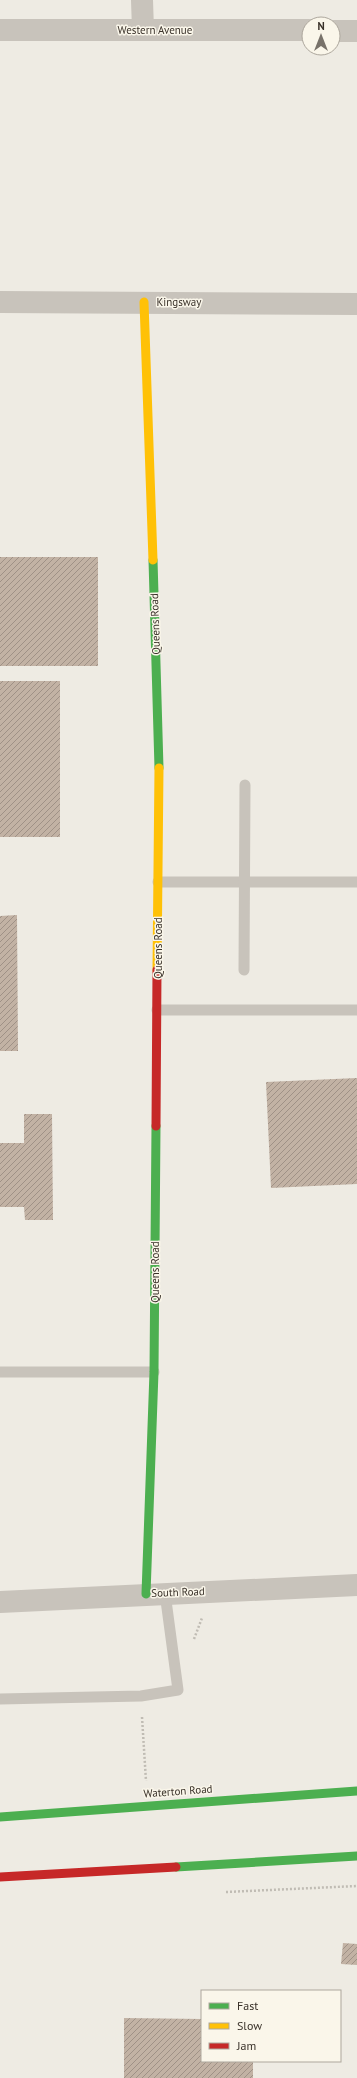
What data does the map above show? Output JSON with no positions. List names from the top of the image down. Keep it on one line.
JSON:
{"streets":{"street":["Western Avenue","Kingsway","Queens Road","South Road","Waterton Road"]},"crossings":[["Kingsway","Queens Road"],["Queens Road","South Road"]],"legend":["Fast","Slow","Jam"],"north":"top"}
